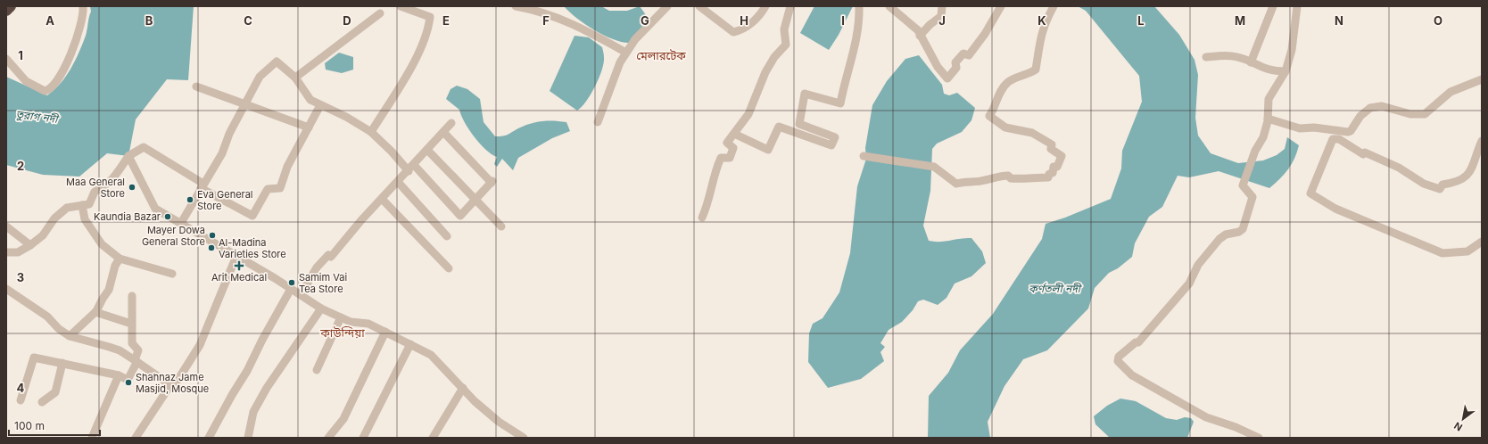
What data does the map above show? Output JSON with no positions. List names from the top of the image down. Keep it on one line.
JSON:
{"districts":["মেলারটেক","কাউন্দিয়া"],"water":["তুরাগ নদী","কর্ণতলী নদী"],"places":{"other":["Maa General Store","Eva General Store","Kaundia Bazar","Mayer Dowa General Store","Al-Madina Varieties Store","Samim Vai Tea Store","Shahnaz Jame Masjid, Mosque"],"health":["Arit Medical"]},"scale_bar":"100 m","north":"bottom left","grid":{"columns":["A","B","C","D","E","F","G","H","I","J","K","L","M","N","O"],"rows":["1","2","3","4"]}}
